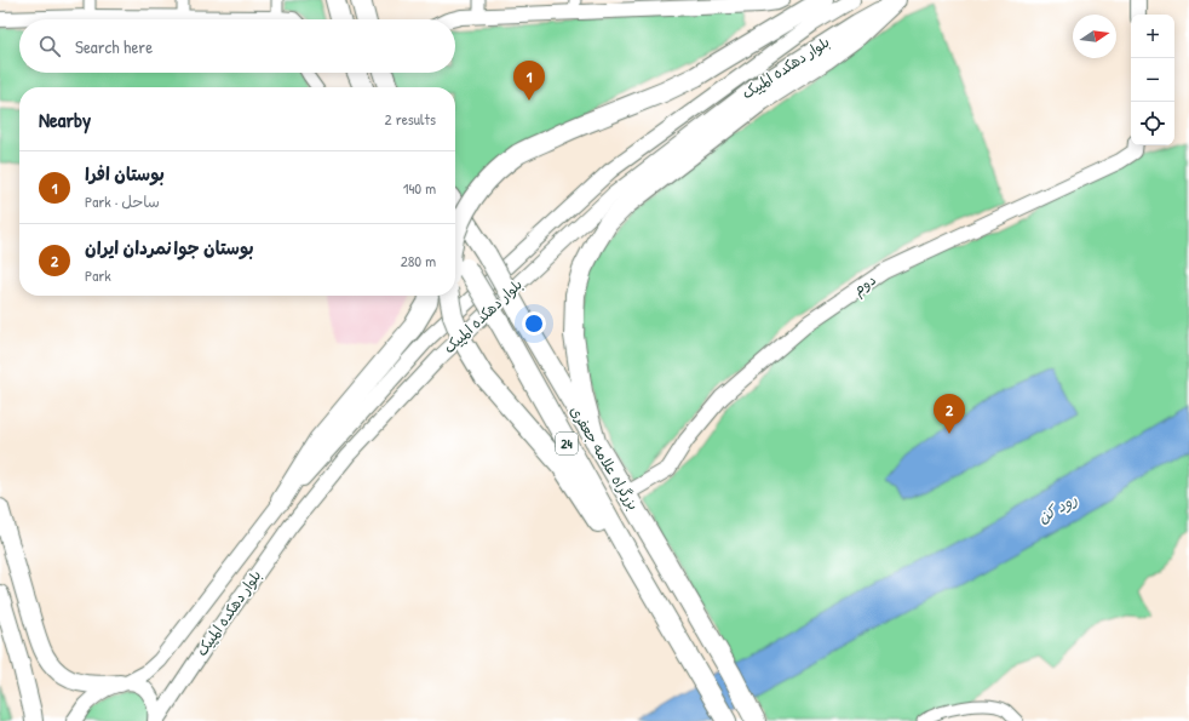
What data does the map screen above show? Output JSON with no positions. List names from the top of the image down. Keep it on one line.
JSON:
{"streets":{"highway":["24","بزرگراه علامه جعفری"],"main road":["بلوار دهکده المپیک","دوم"]},"water":["رود کن"],"north":"right","page":{"map_buttons":["+","−"],"search":"Search here","pins":["1","2"],"heading":["Nearby","2 results"],"list":[{"mark":"1","name":"بوستان افرا","note":"Park · ساحل","value":"140 m"},{"mark":"2","name":"بوستان جوانمردان ایران","note":"Park","value":"280 m"}]}}
